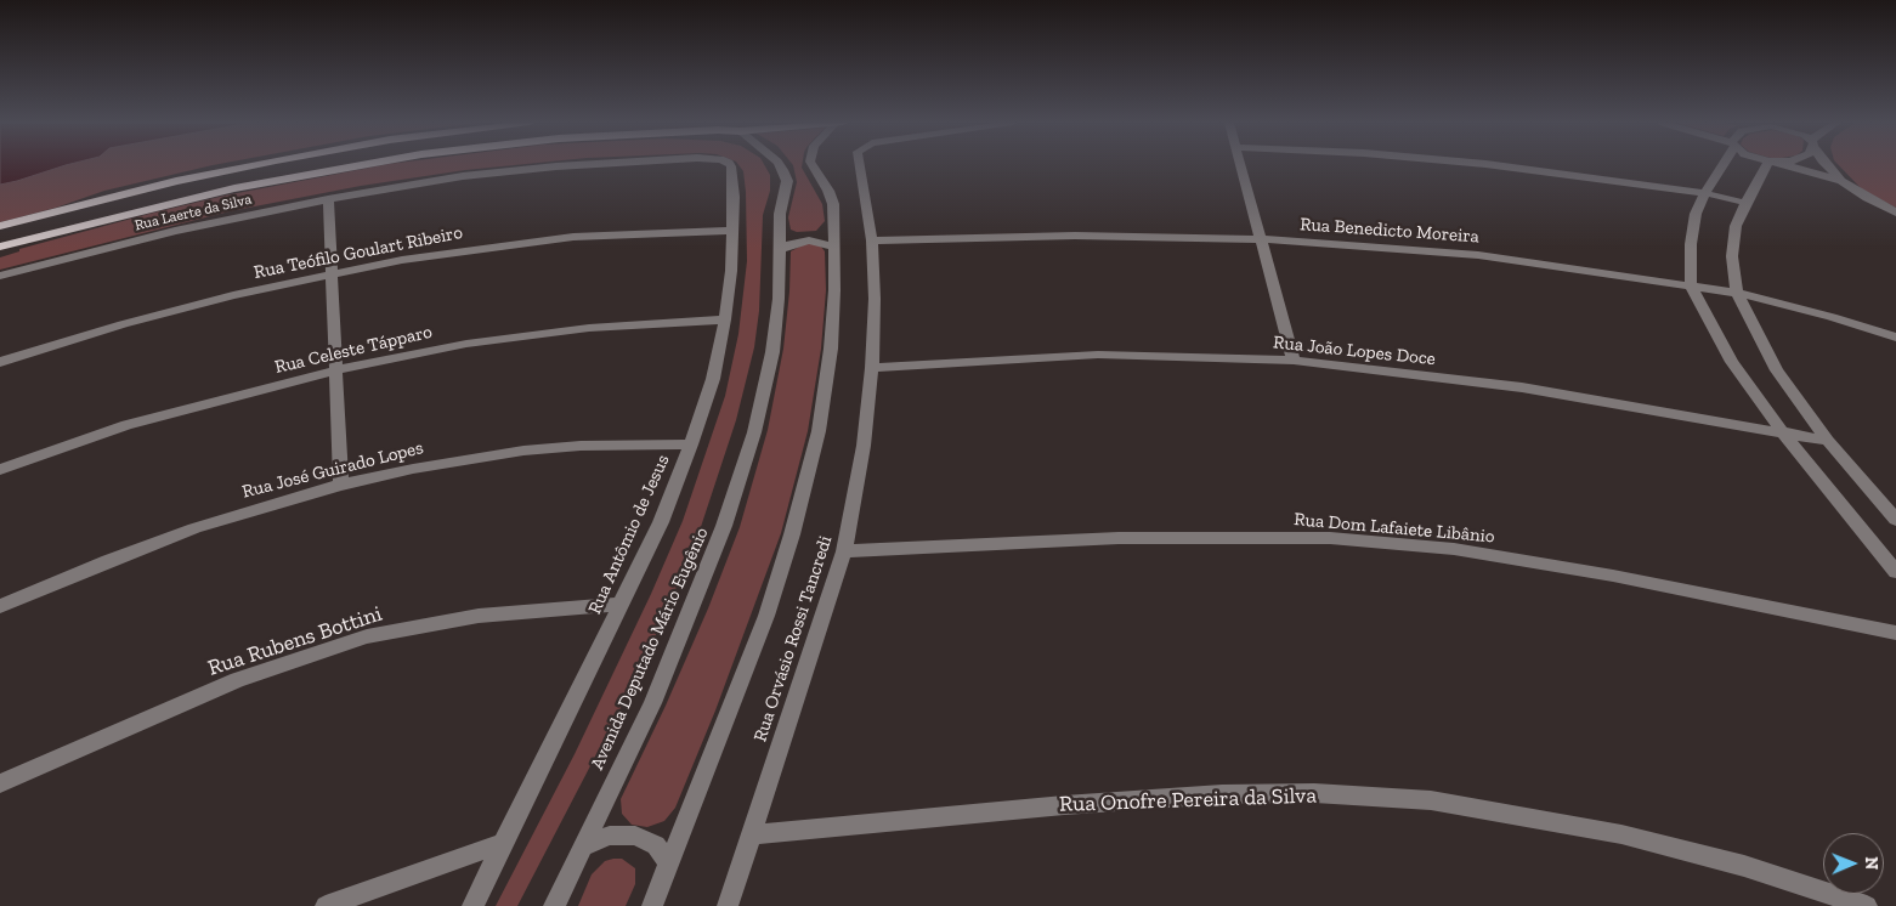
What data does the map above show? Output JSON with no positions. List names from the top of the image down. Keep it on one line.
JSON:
{"streets":{"street":["Rua Laerte da Silva","Rua Benedicto Moreira","Rua Teófilo Goulart Ribeiro","Rua Celeste Tápparo","Rua João Lopes Doce","Rua José Guirado Lopes","Rua Dom Lafaiete Libânio","Rua Antômio de Jesus","Rua Orvásio Rossi Tancredi","Rua Rubens Bottini","Avenida Deputado Mário Eugênio","Rua Onofre Pereira da Silva"]},"crossings":[["Rua Benedicto Moreira","Rua Orvásio Rossi Tancredi"],["Rua Teófilo Goulart Ribeiro","Rua Antômio de Jesus"],["Rua Celeste Tápparo","Rua Antômio de Jesus"],["Rua João Lopes Doce","Rua Orvásio Rossi Tancredi"],["Rua José Guirado Lopes","Rua Antômio de Jesus"],["Rua Dom Lafaiete Libânio","Rua Orvásio Rossi Tancredi"],["Rua Antômio de Jesus","Rua Rubens Bottini"],["Rua Orvásio Rossi Tancredi","Rua Onofre Pereira da Silva"]],"north":"right"}
